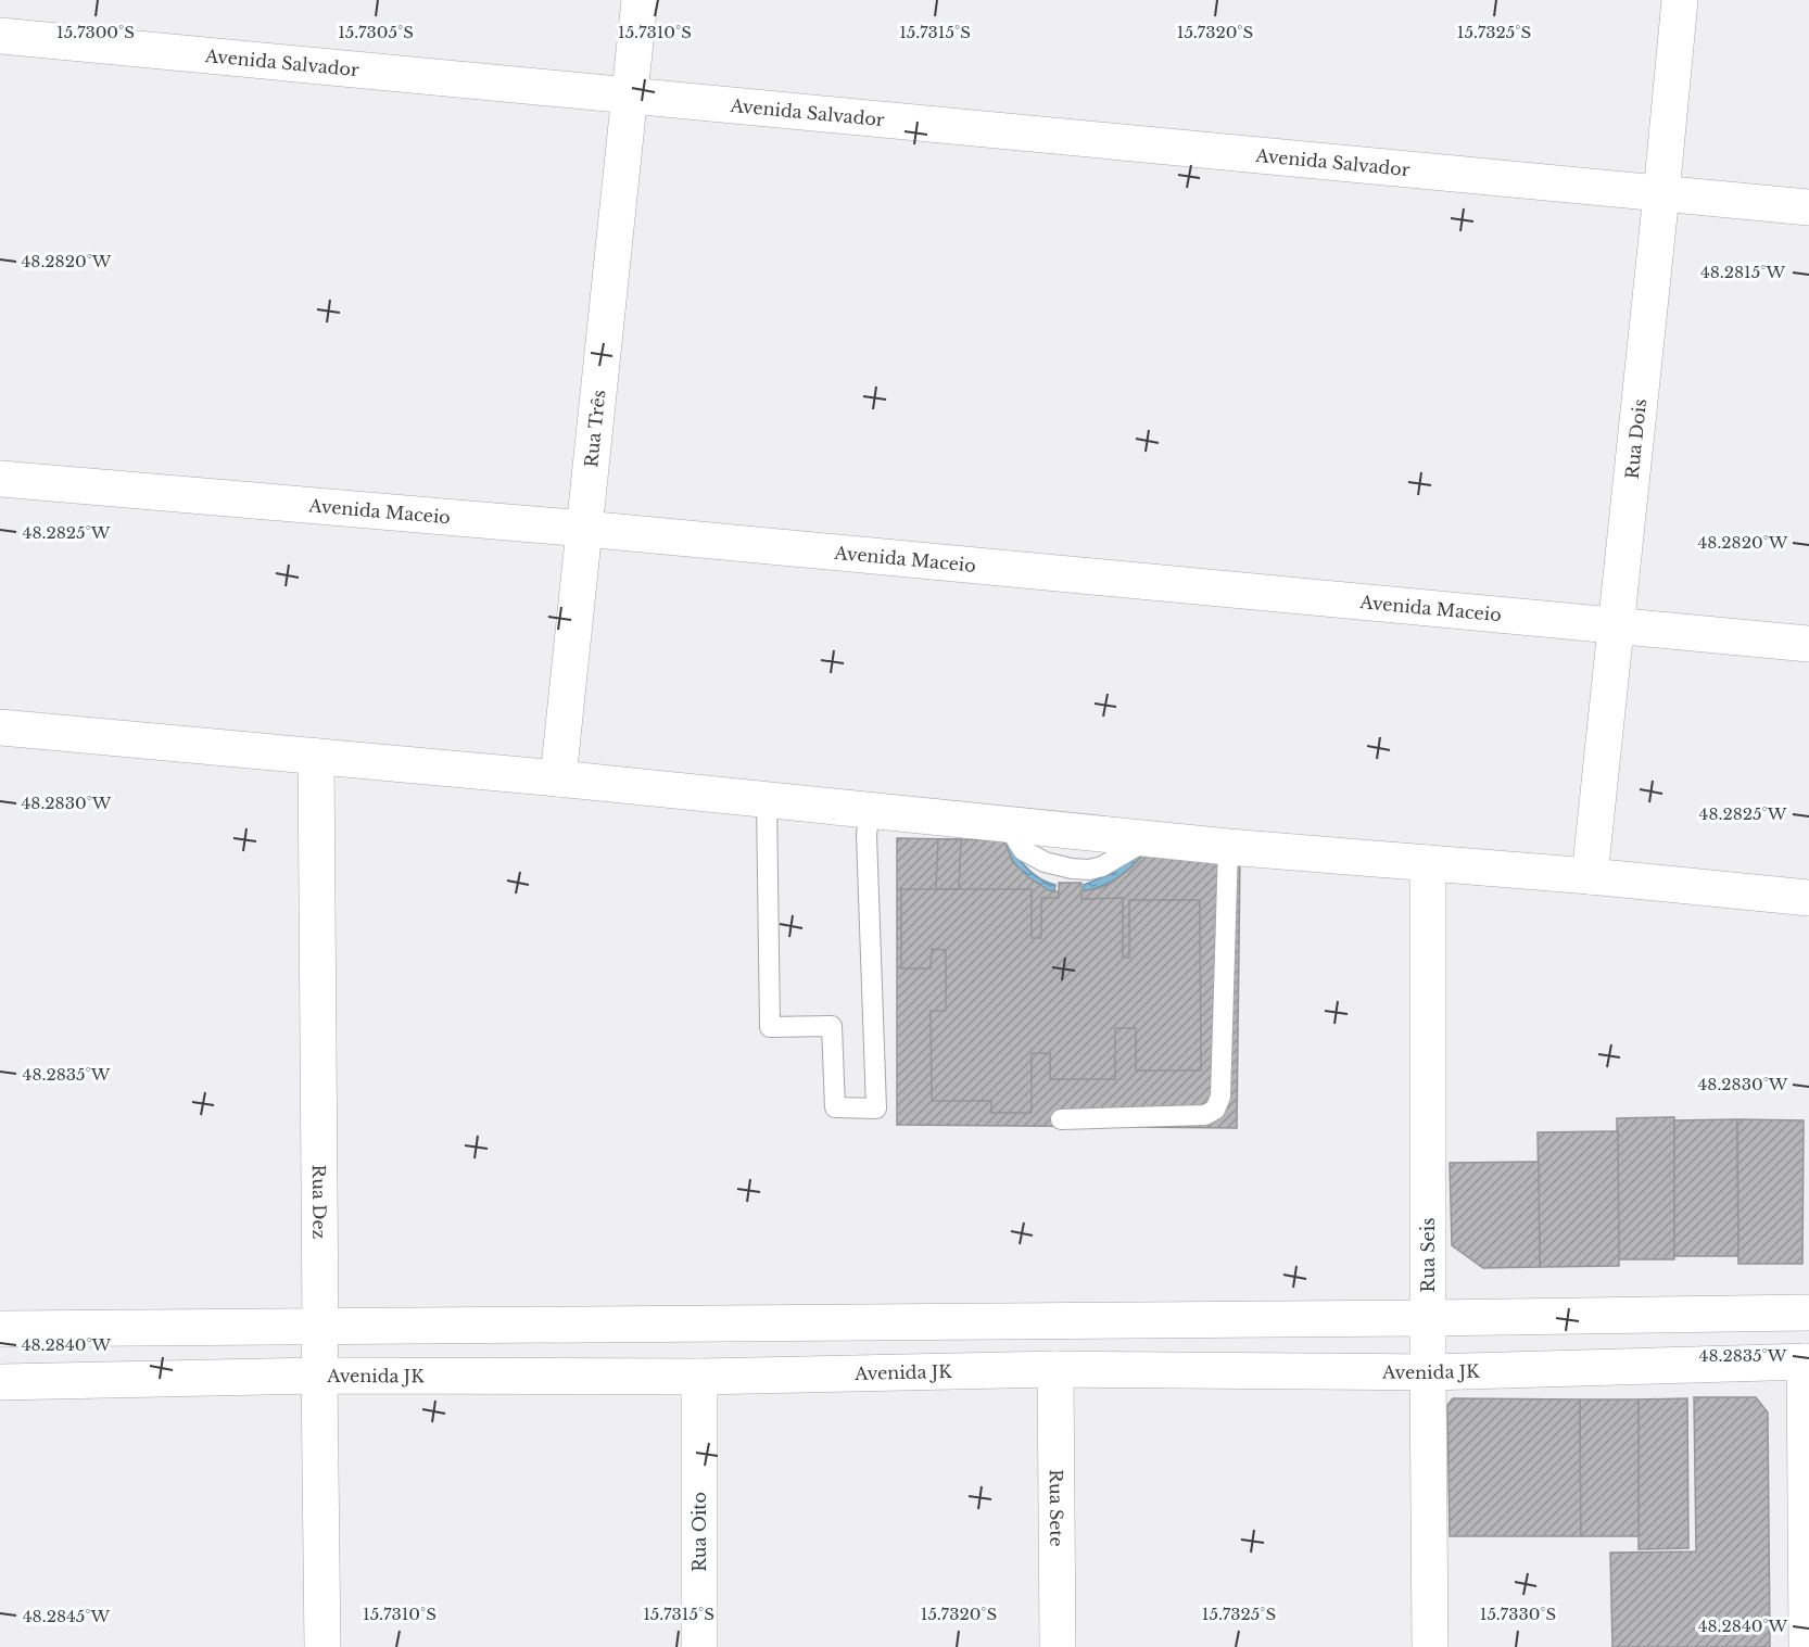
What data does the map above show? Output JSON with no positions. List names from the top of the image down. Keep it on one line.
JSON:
{"streets":{"street":["Avenida Salvador","Rua Três","Rua Dois","Avenida Maceio","Rua Dez","Rua Seis","Avenida JK","Rua Sete","Rua Oito"]},"crossings":[["Avenida Salvador","Rua Três"],["Avenida Salvador","Rua Dois"],["Rua Três","Avenida Maceio"],["Rua Dois","Avenida Maceio"],["Rua Dez","Avenida JK"],["Rua Seis","Avenida JK"],["Avenida JK","Rua Sete"],["Avenida JK","Rua Oito"]],"coordinates":["15.7300°S","15.7305°S","15.7310°S","15.7315°S","15.7320°S","15.7325°S","48.2820°W","48.2815°W","48.2825°W","48.2830°W","48.2835°W","48.2840°W","15.7330°S","48.2845°W"]}
